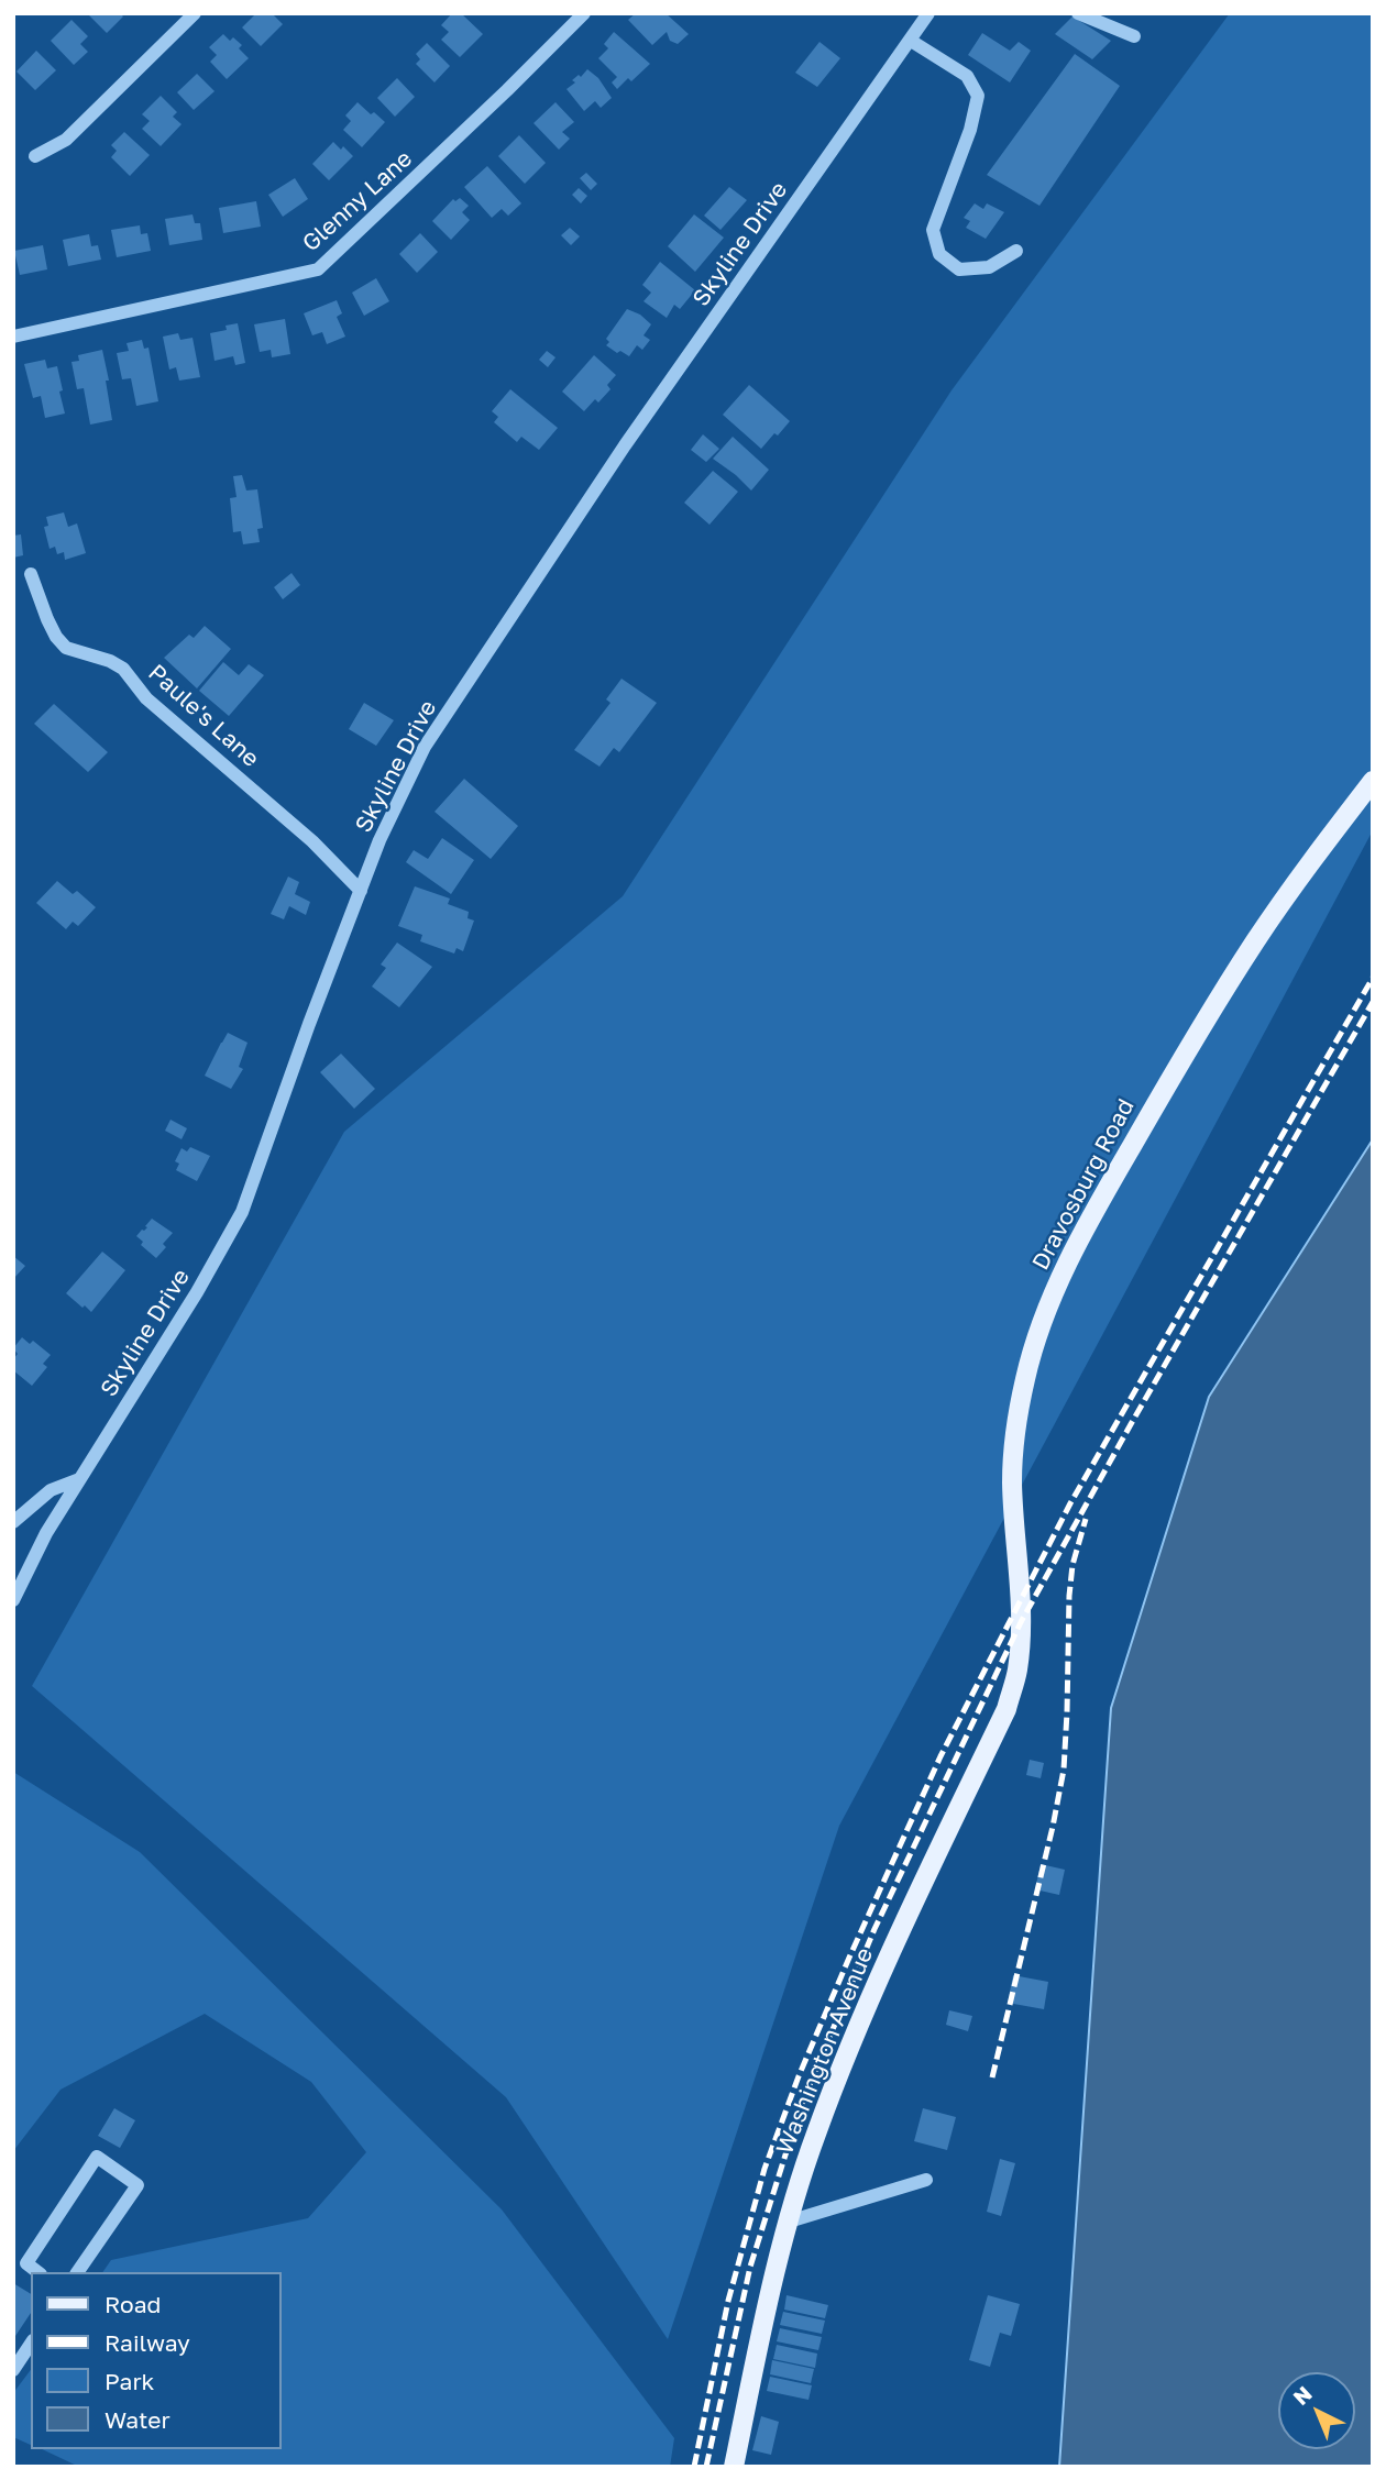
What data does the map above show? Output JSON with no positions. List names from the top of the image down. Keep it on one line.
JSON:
{"streets":{"main road":["Dravosburg Road","Washington Avenue"],"street":["Glenny Lane","Skyline Drive","Paule's Lane"]},"crossings":[["Skyline Drive","Paule's Lane"],["Dravosburg Road","Washington Avenue"]],"legend":["Road","Railway","Park","Water"],"north":"top left"}
